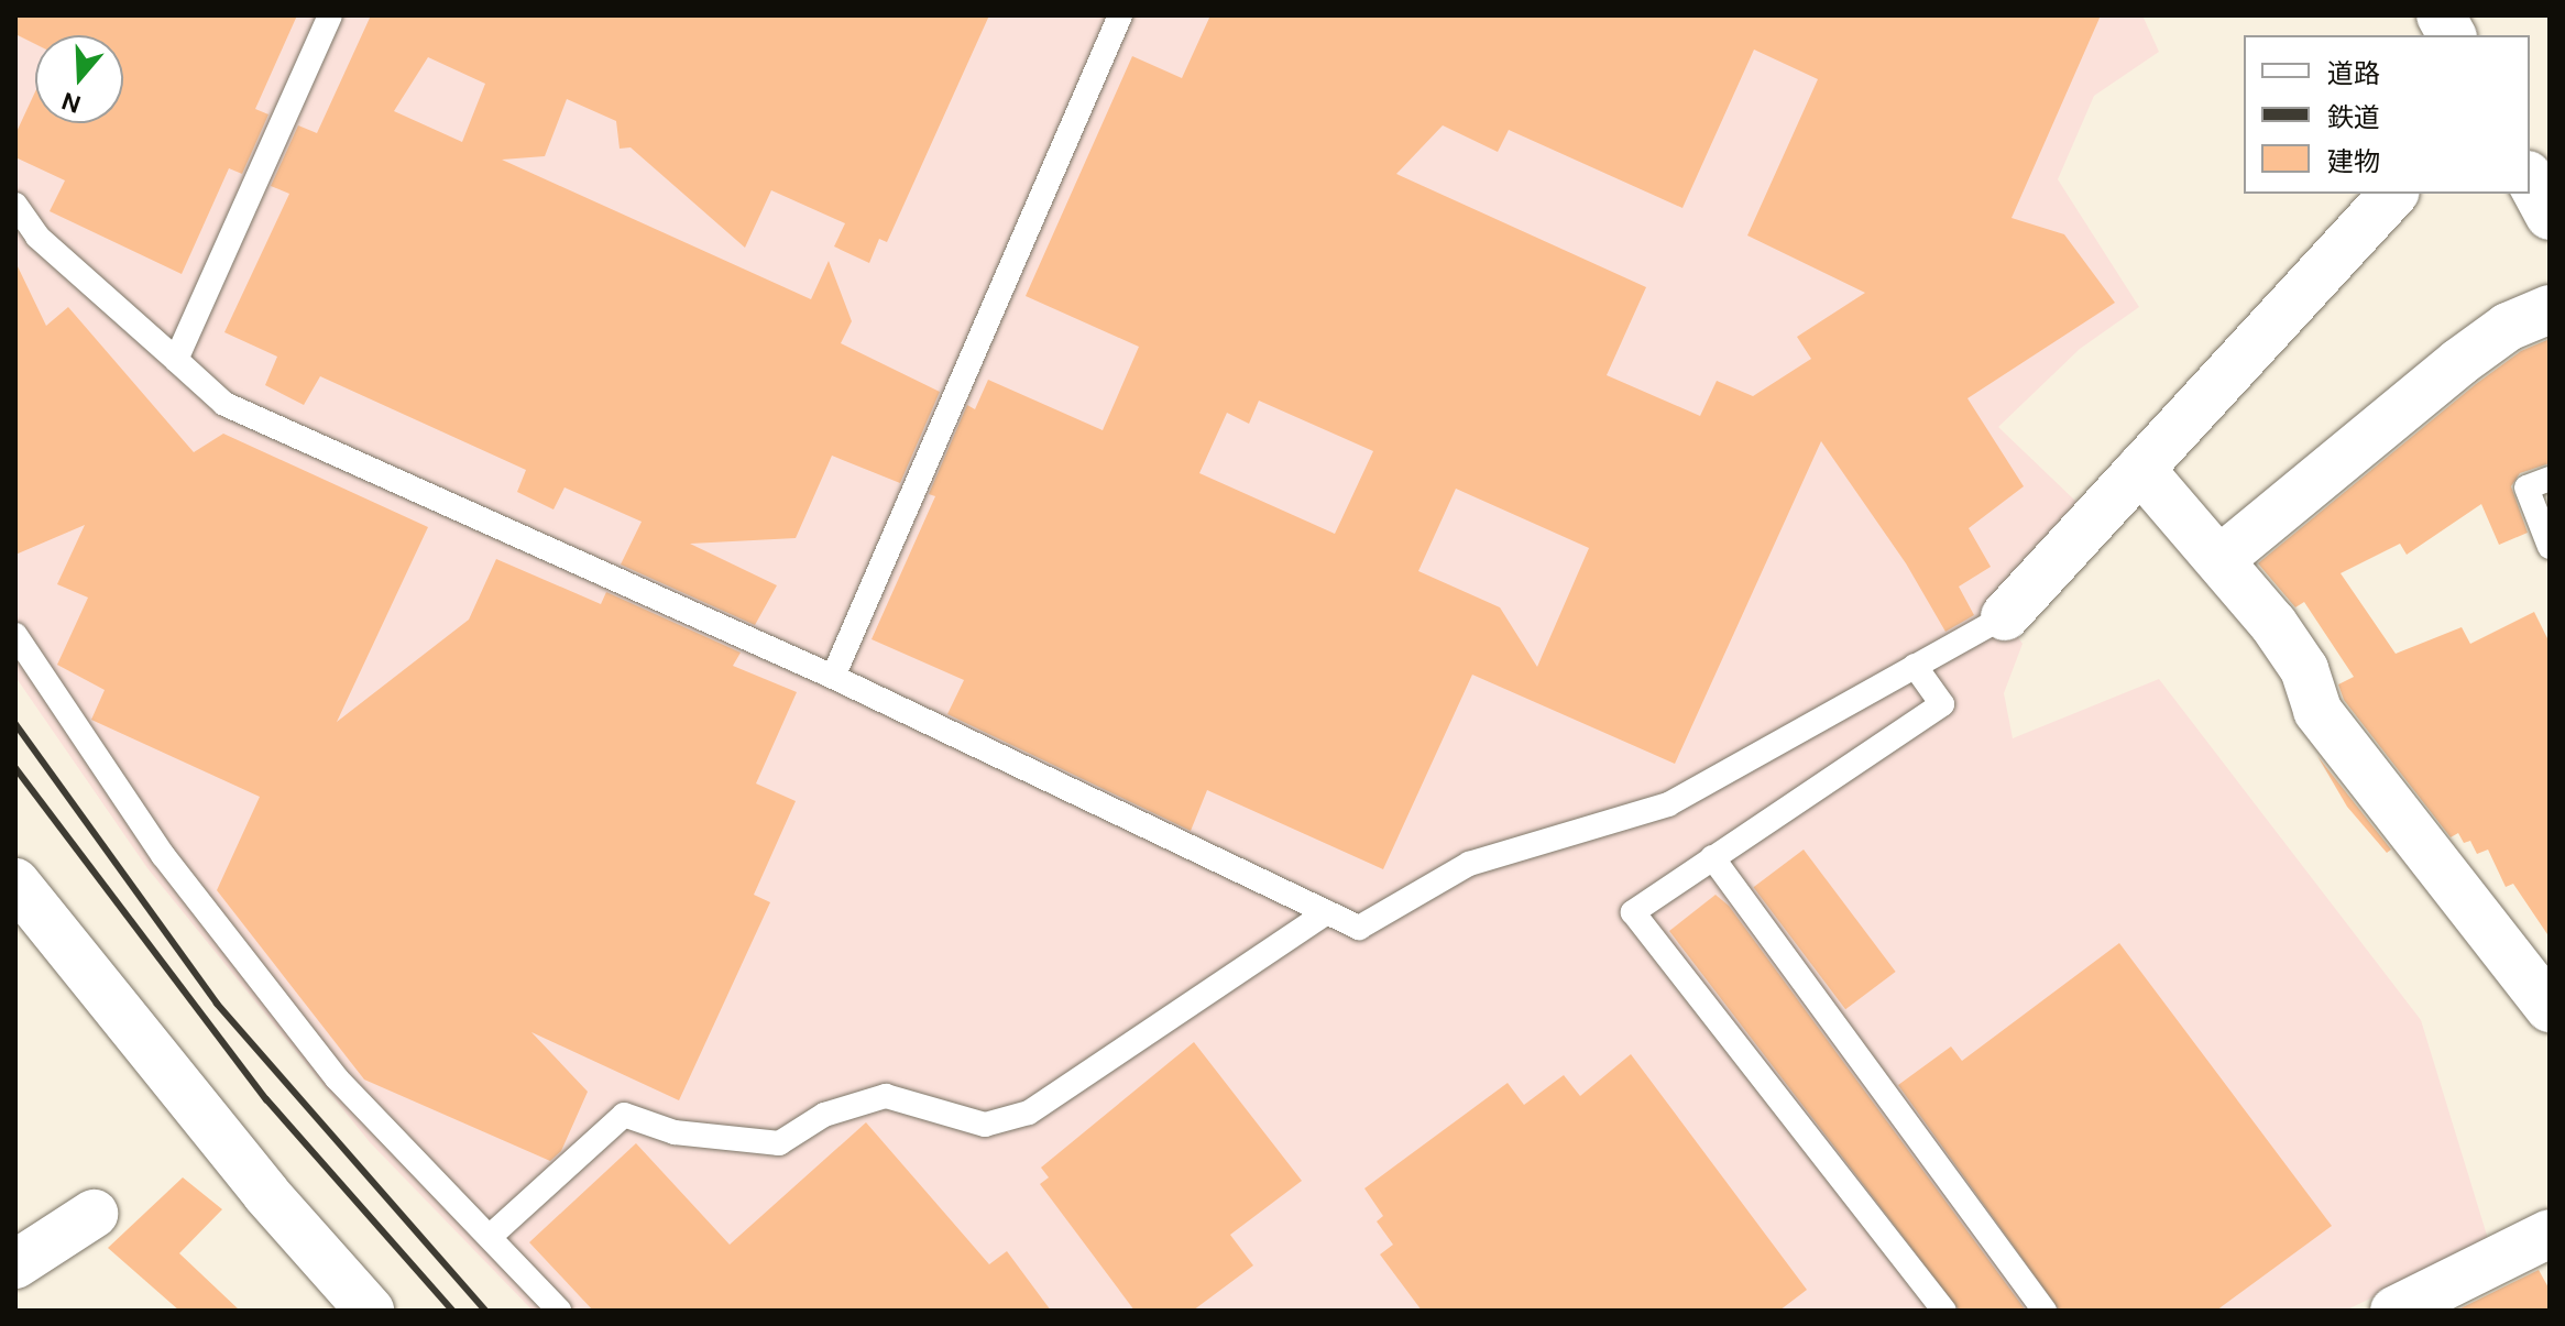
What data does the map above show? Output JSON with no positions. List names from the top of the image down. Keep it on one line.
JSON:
{"legend":["道路","鉄道","建物"],"north":"bottom"}
